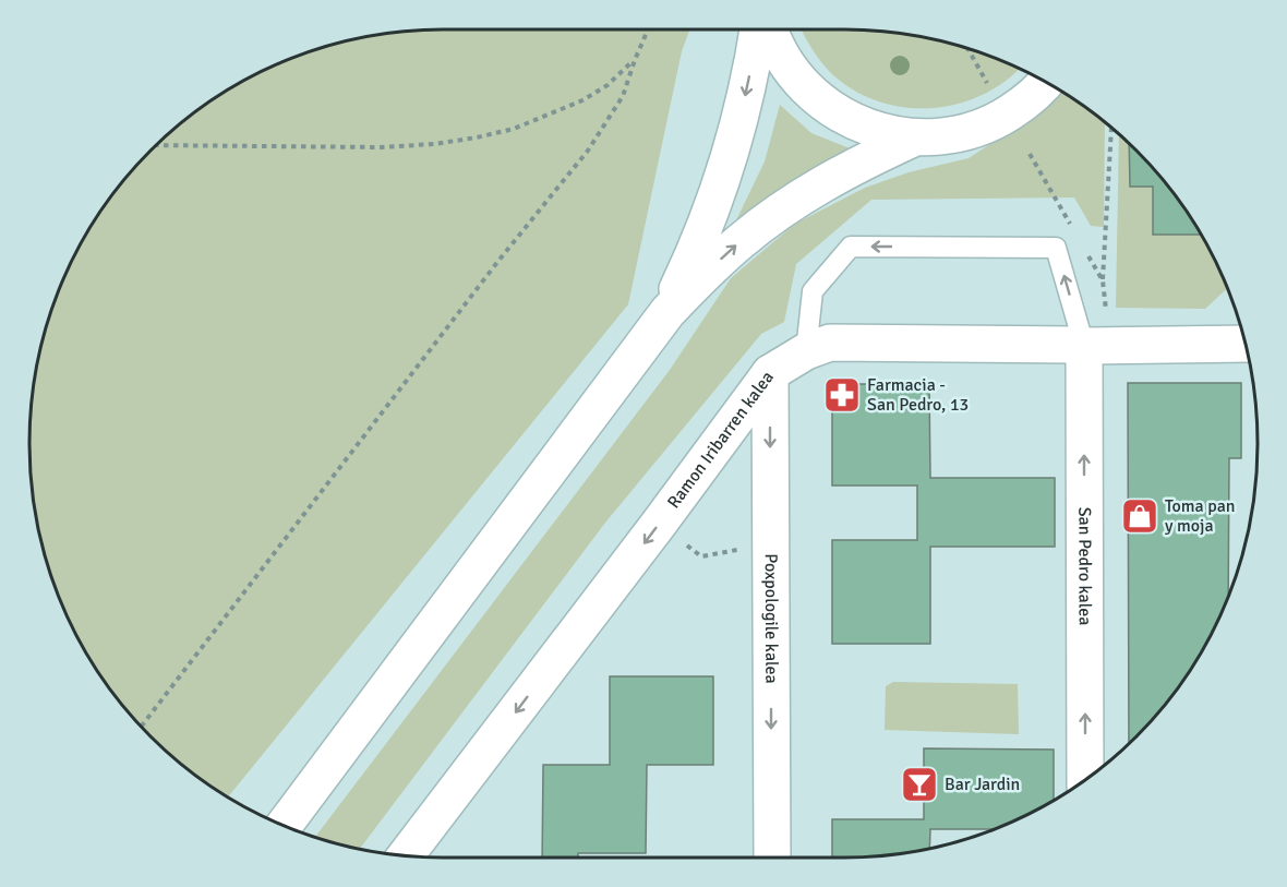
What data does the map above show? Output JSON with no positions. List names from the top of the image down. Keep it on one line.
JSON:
{"streets":{"street":["Ramon Iribarren kalea","San Pedro kalea","Poxpologile kalea"]},"crossings":[["Ramon Iribarren kalea","San Pedro kalea"],["Ramon Iribarren kalea","Poxpologile kalea"]],"one_way":["San Pedro kalea","Poxpologile kalea"],"places":{"pharmacy":["Farmacia - San Pedro, 13"],"shop":["Toma pan y moja"],"bar":["Bar Jardin"]}}
